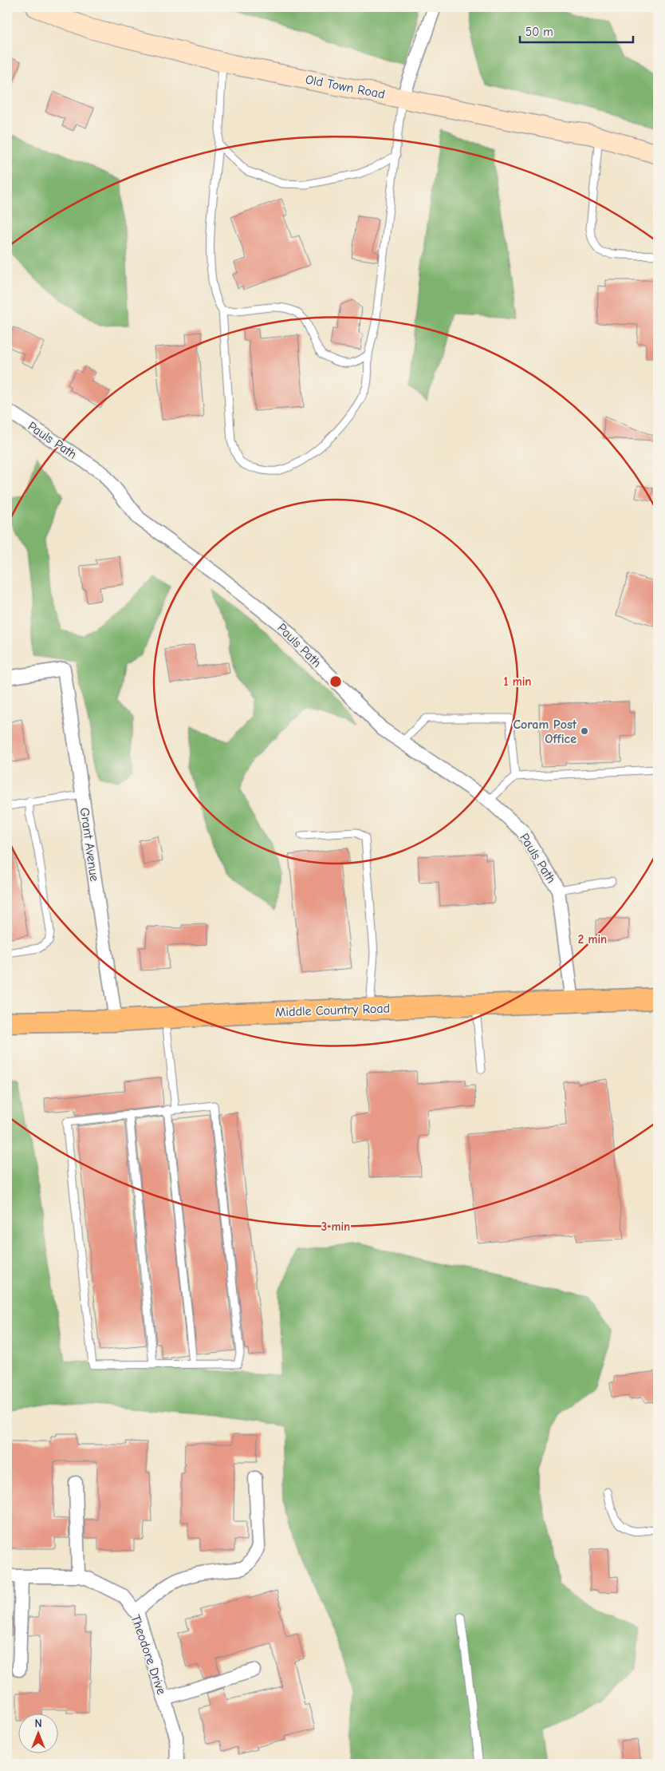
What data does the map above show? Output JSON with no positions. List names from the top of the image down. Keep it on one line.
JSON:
{"streets":{"main road":["Old Town Road","Middle Country Road"],"street":["Pauls Path","Grant Avenue","Theodore Drive"]},"crossings":[["Pauls Path","Middle Country Road"],["Grant Avenue","Middle Country Road"]],"places":["Coram Post Office"],"scale_bar":"50 m","north":"top","rings":["1 min","2 min","3 min"]}
